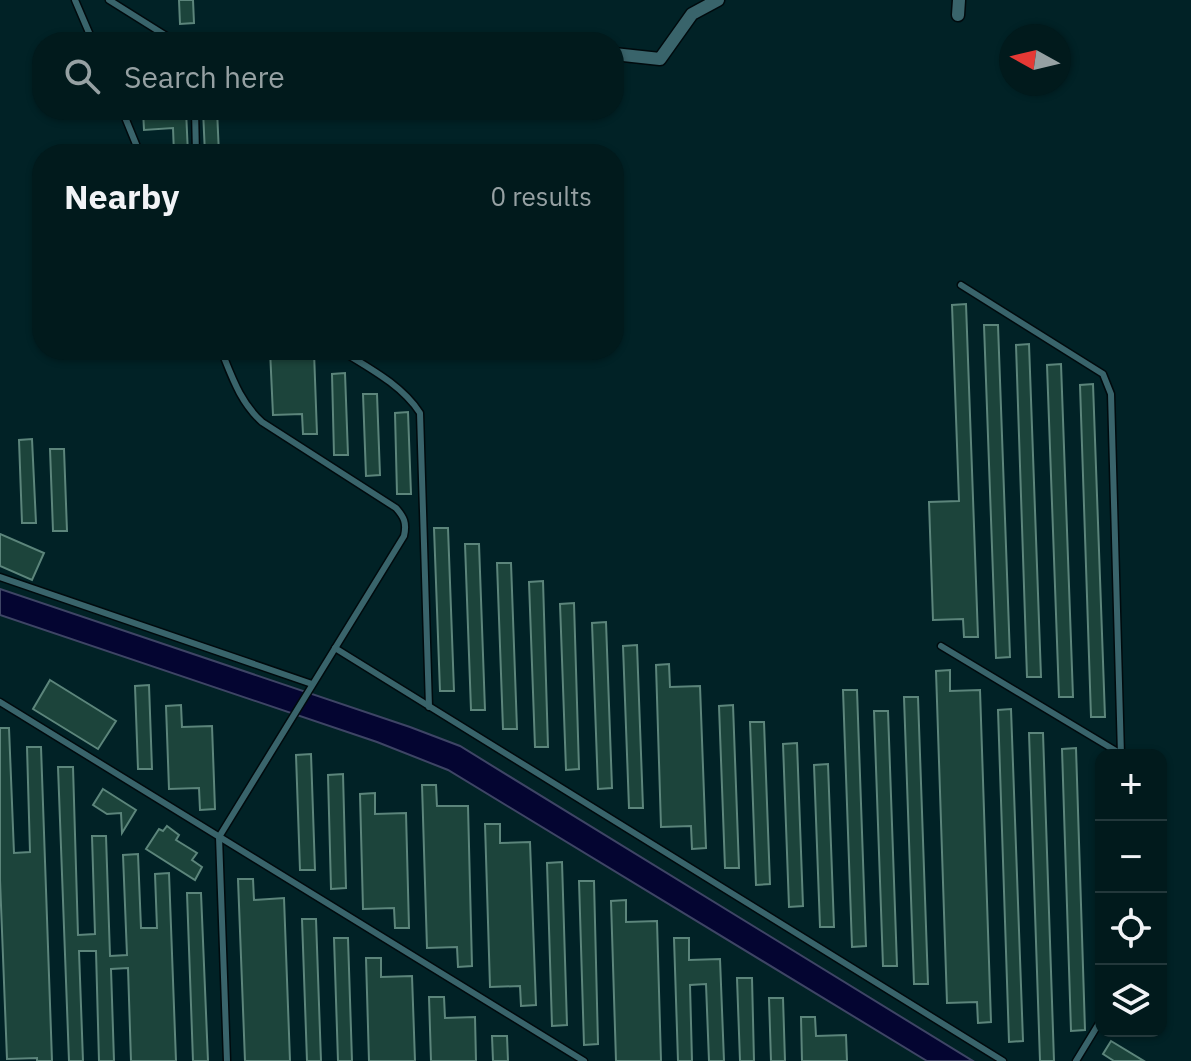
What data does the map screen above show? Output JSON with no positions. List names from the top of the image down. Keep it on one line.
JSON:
{"north":"left","page":{"search":"Search here","heading":["Nearby","0 results"],"map_buttons":["+","−"]}}
